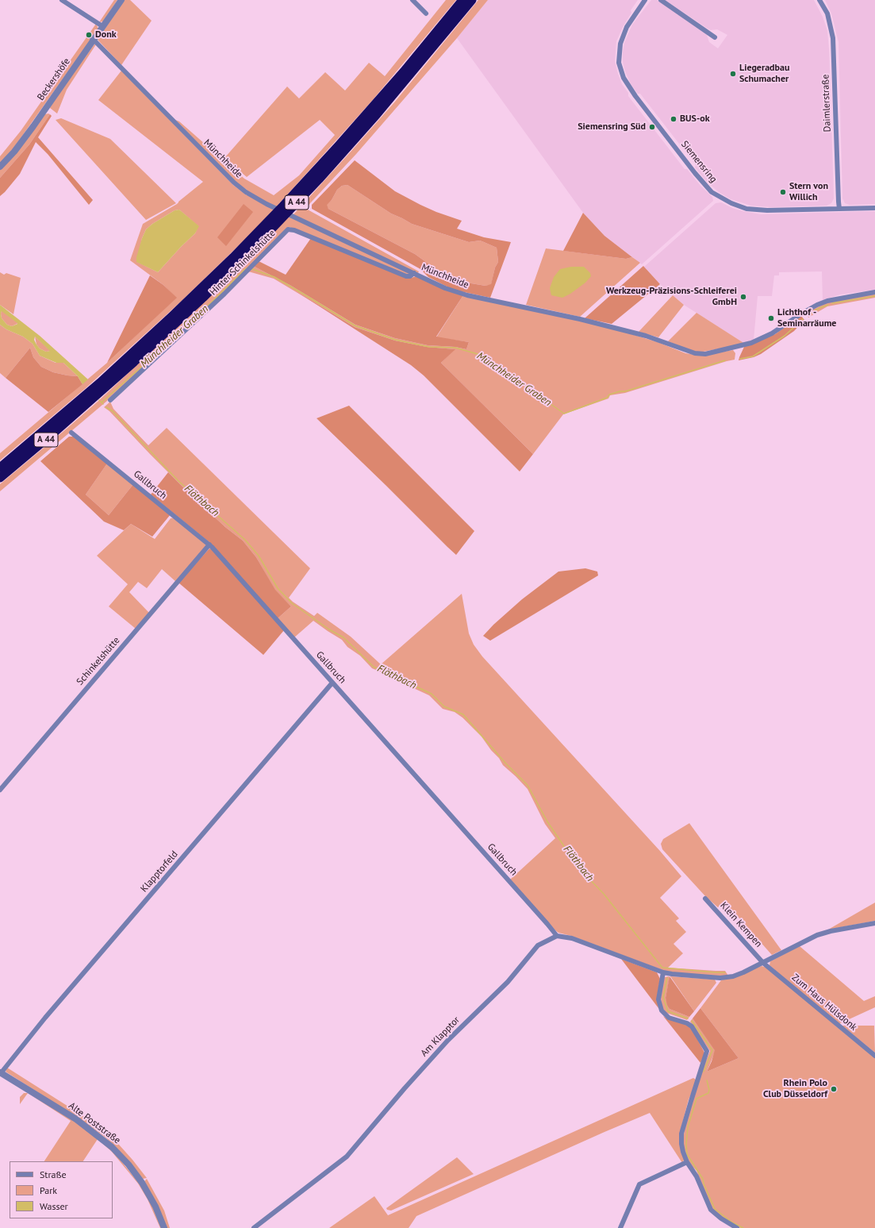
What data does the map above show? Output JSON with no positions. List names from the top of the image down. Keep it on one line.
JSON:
{"streets":{"highway":["A 44"],"street":["Beckershöfe","Daimlerstraße","Münchheide","Siemensring","Hinter Schinkelshütte","Gallbruch","Schinkelshütte","Klapptorfeld","Klein Kempen","Zum Haus Hülsdonk","Am Klapptor","Alte Poststraße"]},"crossings":[["Beckershöfe","Münchheide"],["Daimlerstraße","Siemensring"],["Münchheide","Hinter Schinkelshütte"],["Gallbruch","Schinkelshütte"],["Gallbruch","Klapptorfeld"],["Gallbruch","Am Klapptor"],["Klapptorfeld","Alte Poststraße"],["Klein Kempen","Zum Haus Hülsdonk"]],"water":["Münchheider Graben","Flöthbach"],"places":["Donk","Liegeradbau Schumacher","BUS-ok","Siemensring Süd","Stern von Willich","Werkzeug-Präzisions-Schleiferei GmbH","Lichthof - Seminarräume","Rhein Polo Club Düsseldorf"],"legend":["Straße","Park","Wasser"]}
